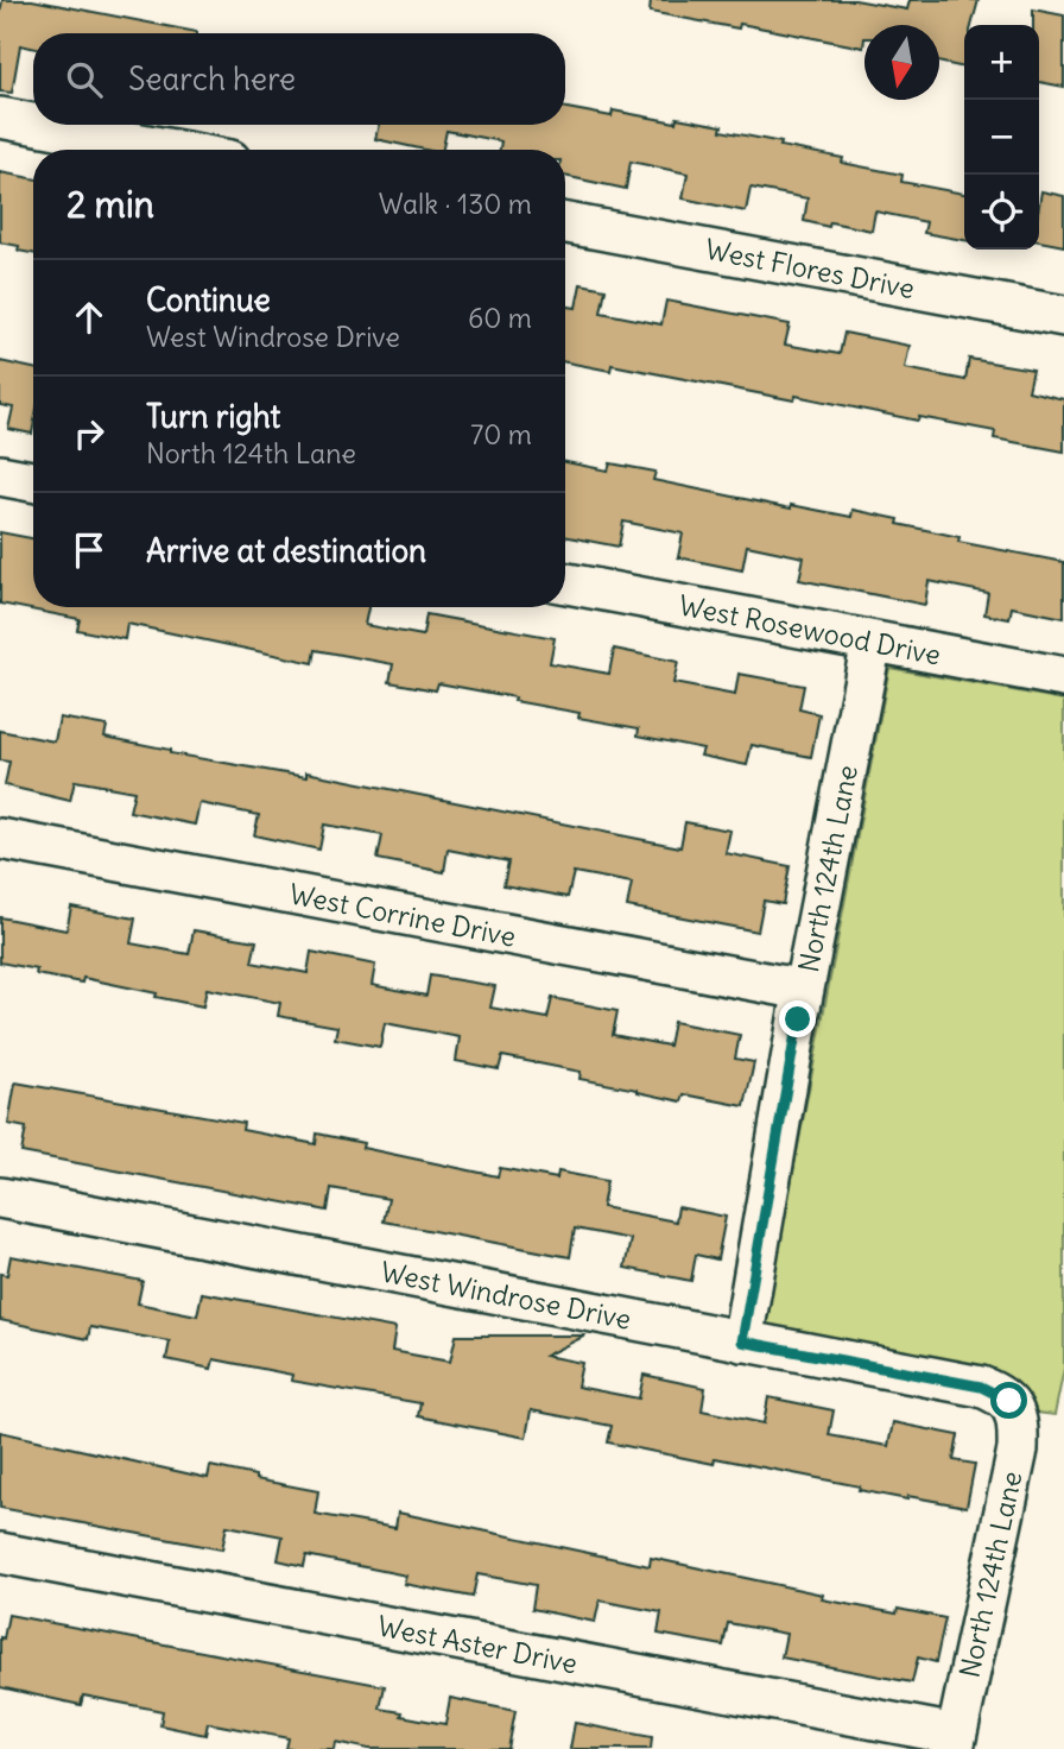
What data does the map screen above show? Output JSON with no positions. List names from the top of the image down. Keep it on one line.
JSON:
{"streets":{"street":["West Flores Drive","West Rosewood Drive","North 124th Lane","West Corrine Drive","West Windrose Drive","West Aster Drive"]},"crossings":[["West Rosewood Drive","North 124th Lane"],["North 124th Lane","West Corrine Drive"],["North 124th Lane","West Windrose Drive"],["North 124th Lane","West Aster Drive"]],"north":"bottom","page":{"map_buttons":["+","−"],"search":"Search here","heading":["2 min","Walk · 130 m"],"list":[["Continue","West Windrose Drive","60 m"],["Turn right","North 124th Lane","70 m"],"Arrive at destination"]}}
